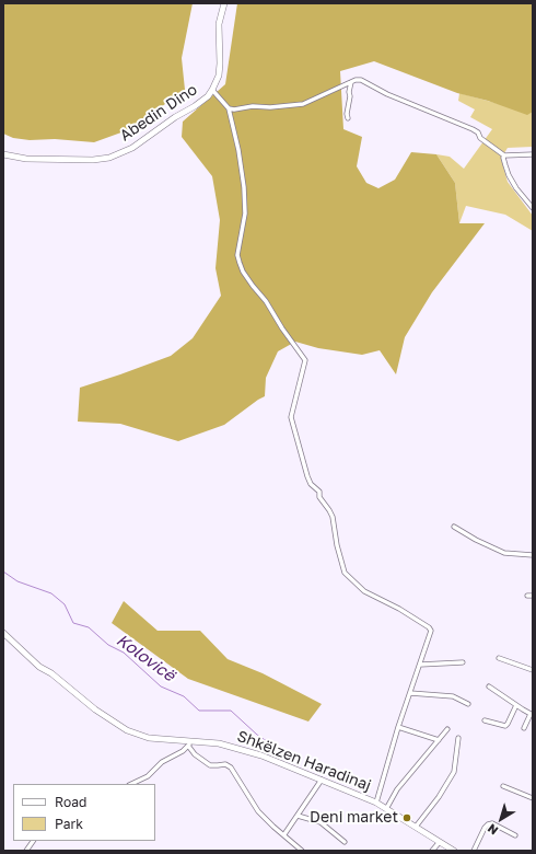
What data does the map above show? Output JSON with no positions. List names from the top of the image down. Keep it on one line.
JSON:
{"streets":{"street":["Abedin Dino","Shkëlzen Haradinaj"]},"water":["Kolovicë"],"places":["Deni market"],"legend":["Road","Park"],"north":"bottom left"}
